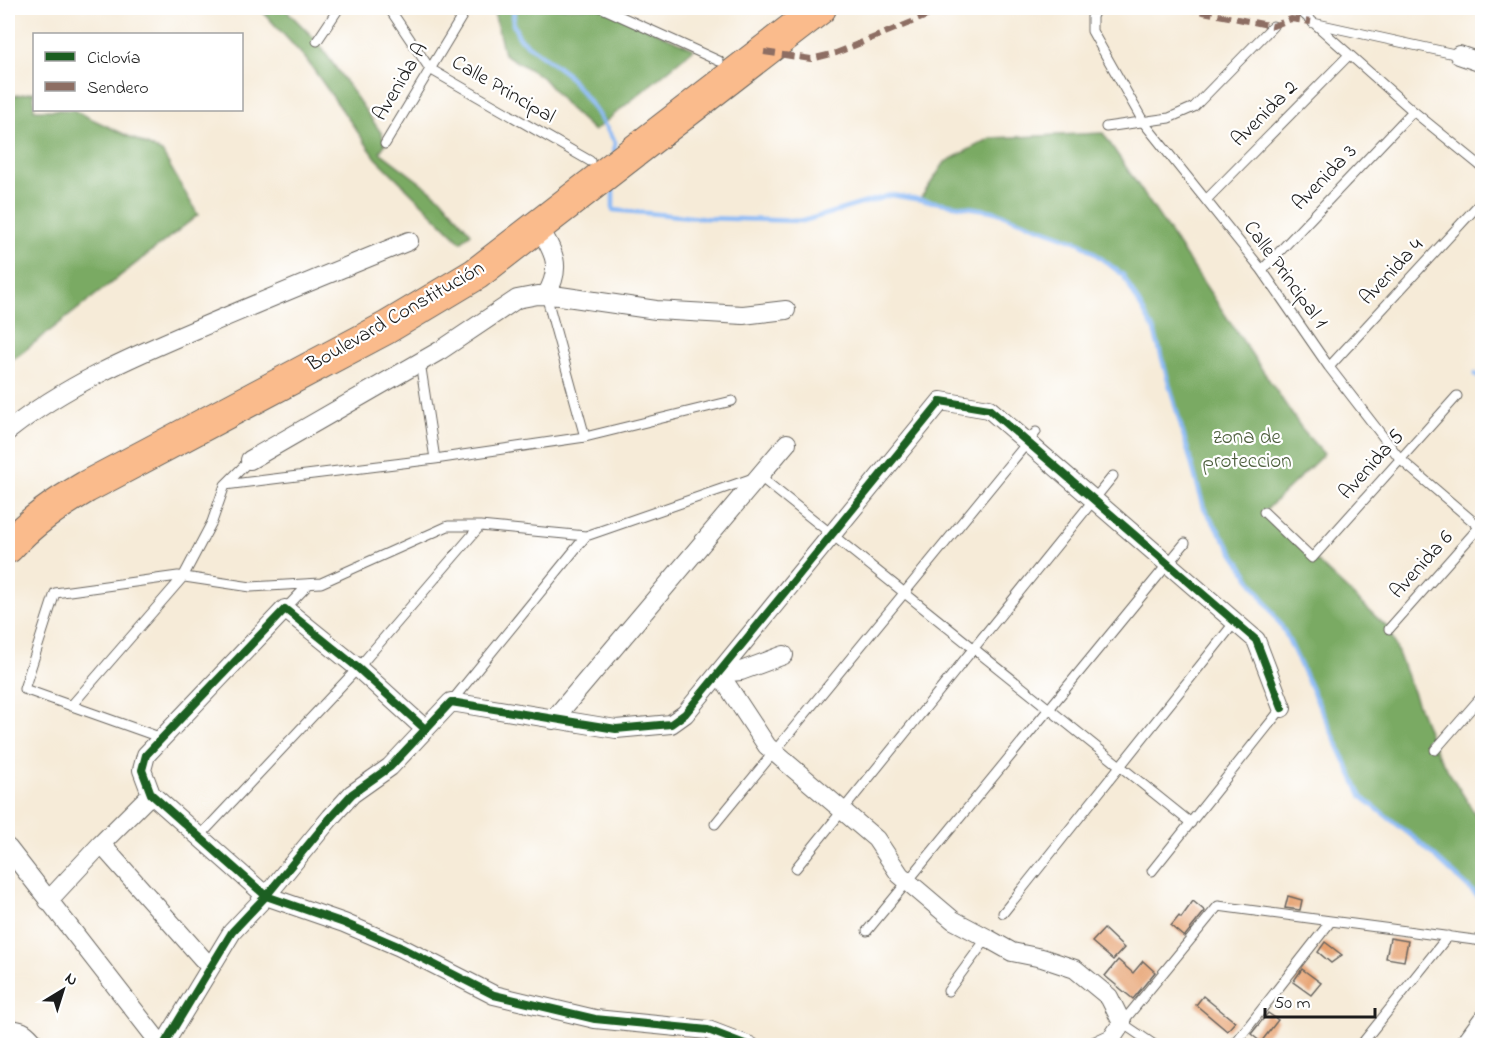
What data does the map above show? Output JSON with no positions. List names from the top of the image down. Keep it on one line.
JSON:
{"streets":{"highway":["Boulevard Constitución"],"lane":["Avenida A","Calle Principal","Avenida 2","Avenida 3","Avenida 4","Calle Principal 1","Avenida 5","Avenida 6"]},"crossings":[["Avenida A","Calle Principal"],["Calle Principal","Boulevard Constitución"],["Avenida 2","Calle Principal 1"],["Avenida 3","Calle Principal 1"],["Avenida 4","Calle Principal 1"],["Calle Principal 1","Avenida 5"],["Calle Principal 1","Avenida 6"]],"parks":["zona de proteccion"],"legend":["Ciclovía","Sendero"],"scale_bar":"50 m","north":"top right"}
